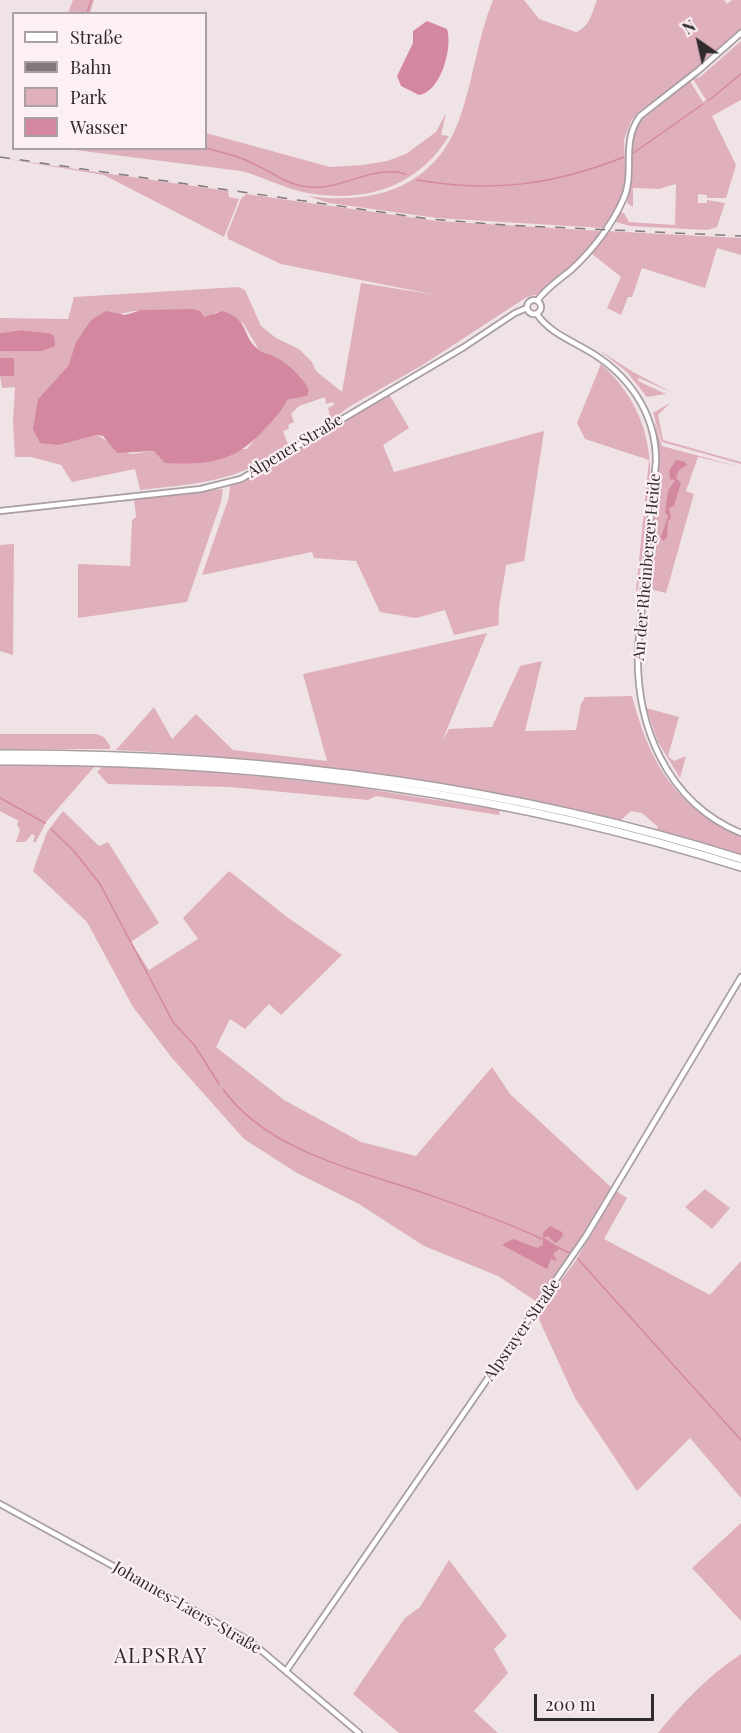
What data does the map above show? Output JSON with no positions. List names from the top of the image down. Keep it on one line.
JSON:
{"streets":{"street":["Alpener Straße","An der Rheinberger Heide","Alpsrayer Straße","Johannes-Laers-Straße"]},"crossings":[["Alpener Straße","An der Rheinberger Heide"],["Alpsrayer Straße","Johannes-Laers-Straße"]],"districts":["ALPSRAY"],"legend":["Straße","Bahn","Park","Wasser"],"scale_bar":"200 m","north":"top left"}
